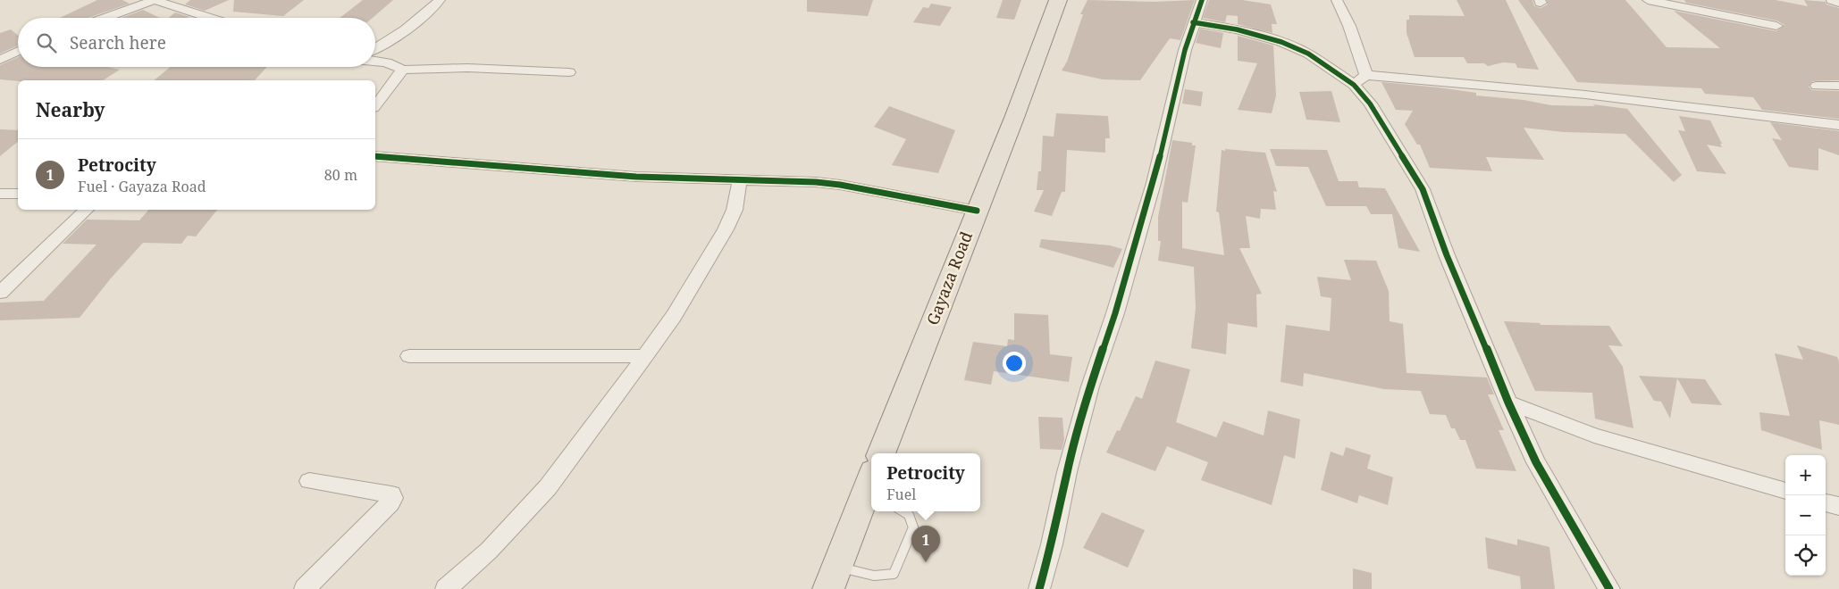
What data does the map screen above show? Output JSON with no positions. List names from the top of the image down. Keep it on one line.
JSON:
{"streets":{"main road":["Gayaza Road"]},"page":{"search":"Search here","heading":"Nearby","list":[{"mark":"1","name":"Petrocity","note":"Fuel · Gayaza Road","value":"80 m"}],"popup":["Petrocity","Fuel"],"map_buttons":["+","−"],"pins":"1"}}
